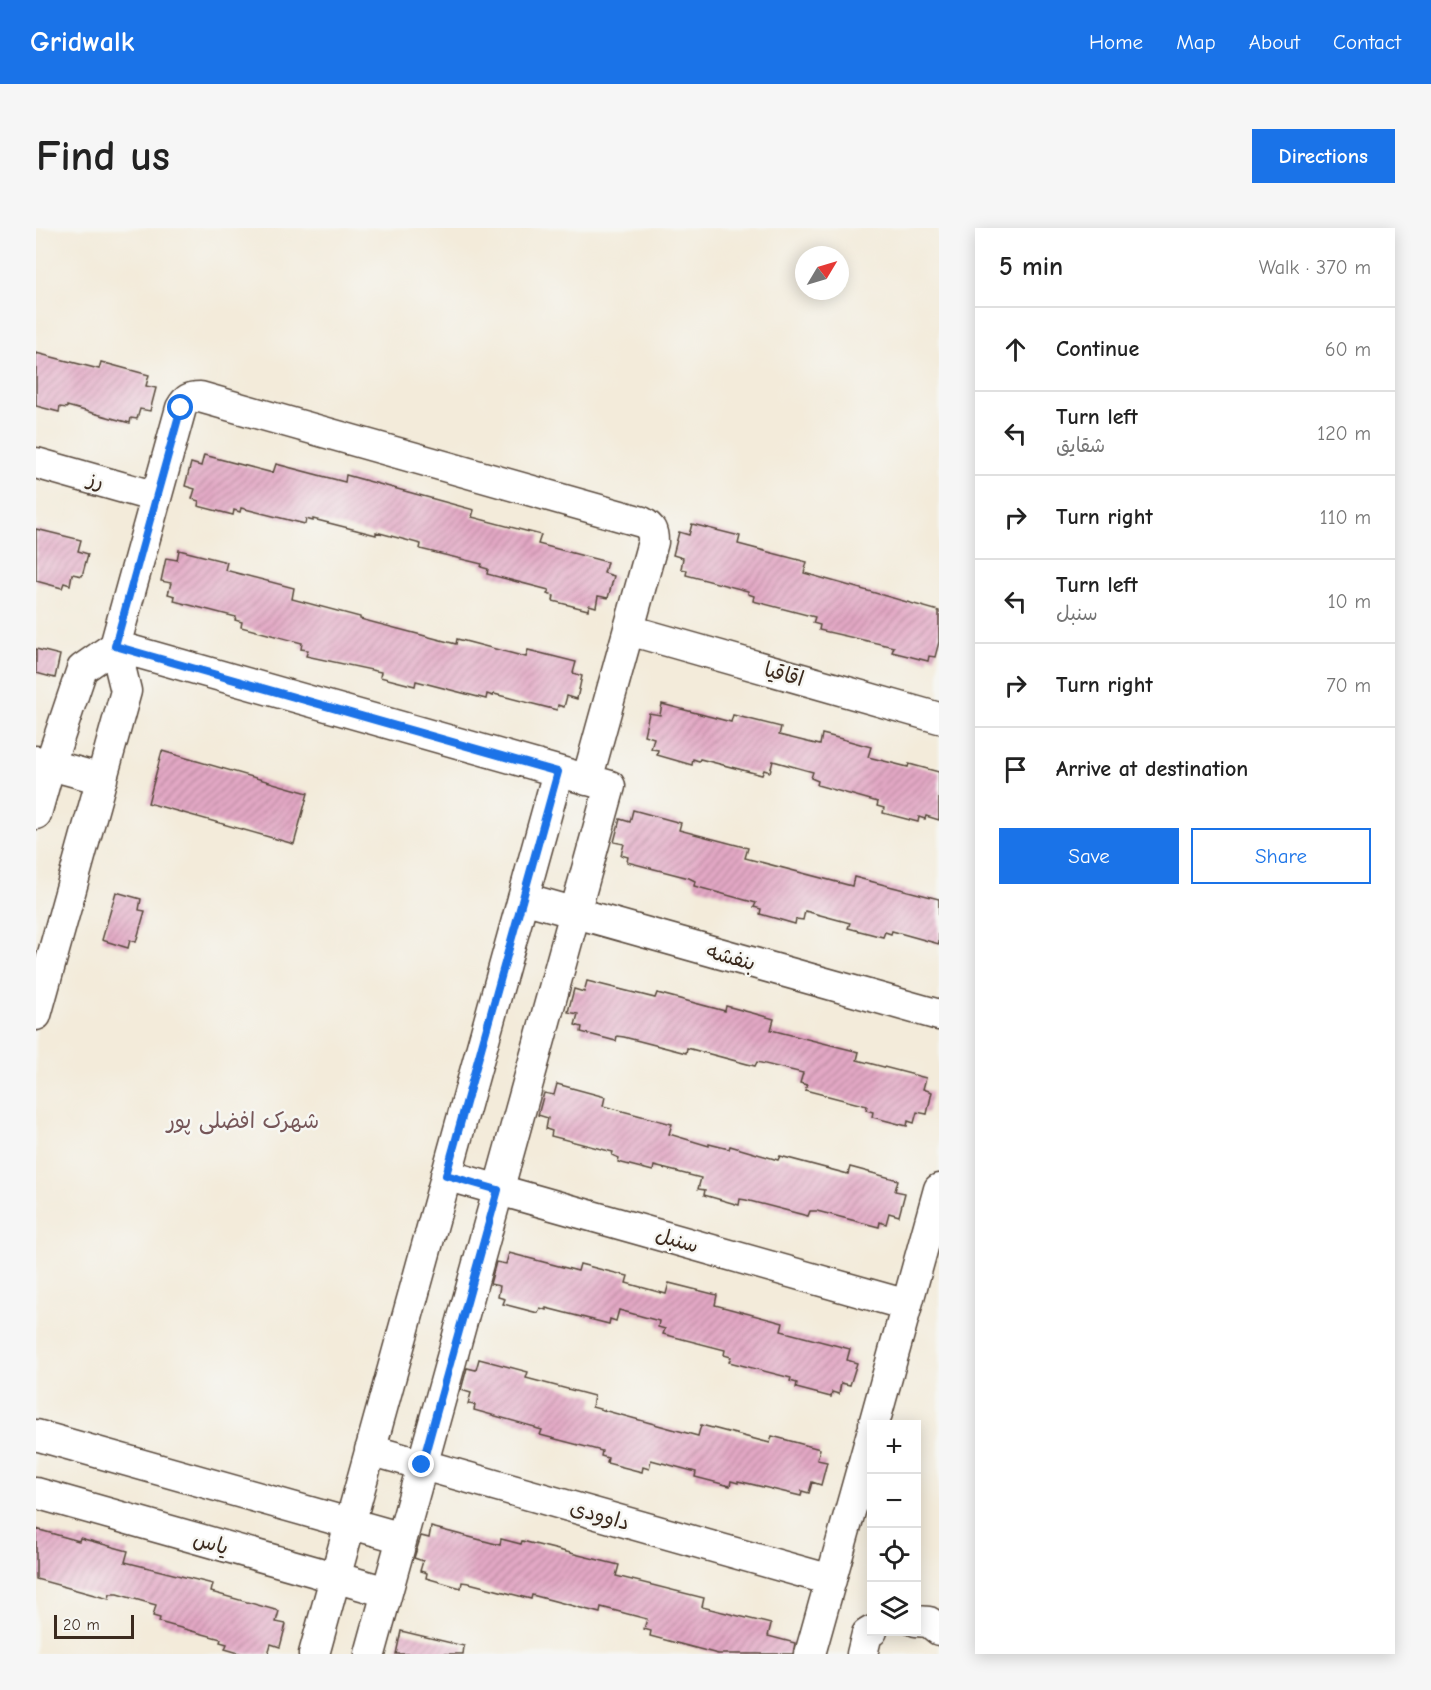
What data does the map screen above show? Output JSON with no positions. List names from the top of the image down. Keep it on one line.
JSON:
{"streets":{"street":["رز","اقاقیا","بنفشه","سنبل","داوودی","یاس"]},"districts":["شهرک افضلی ‌پور"],"scale_bar":"20 m","north":"top right","page":{"header":"Gridwalk","nav":["Home","Map","About","Contact"],"buttons":["Directions",["Save","Share"]],"title":"Find us","heading":["5 min","Walk · 370 m"],"list":[["Continue","60 m"],["Turn left","شقایق","120 m"],["Turn right","110 m"],["Turn left","سنبل","10 m"],["Turn right","70 m"],"Arrive at destination"],"map_buttons":["+","−"],"scale":"20 m"}}
